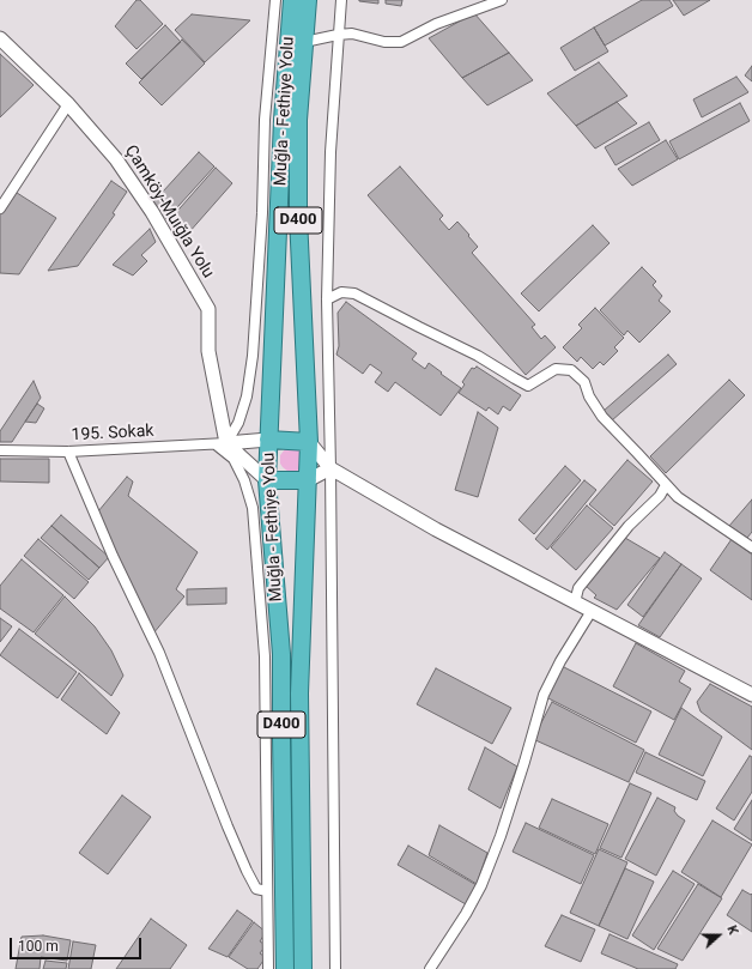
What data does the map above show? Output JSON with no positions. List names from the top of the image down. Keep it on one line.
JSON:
{"streets":{"highway":["Muğla - Fethiye Yolu","D400"],"street":["Çamköy-Muığla Yolu","195. Sokak"]},"crossings":[["Çamköy-Muığla Yolu","195. Sokak"]],"scale_bar":"100 m","north":"right"}
